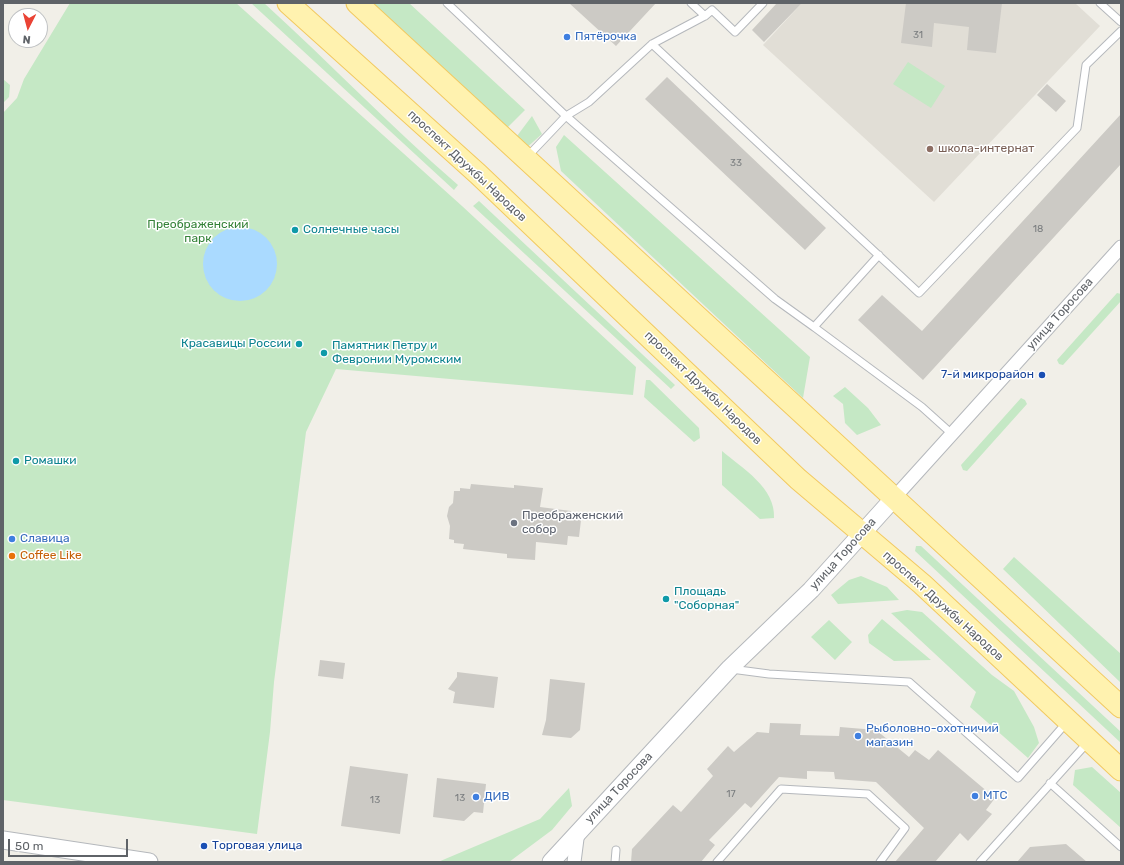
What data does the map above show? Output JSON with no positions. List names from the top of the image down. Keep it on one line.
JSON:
{"streets":{"main road":["проспект Дружбы Народов"],"street":["улица Торосова"]},"crossings":[["проспект Дружбы Народов","улица Торосова"]],"parks":["Преображенский парк"],"places":["Пятёрочка","школа-интернат","Солнечные часы","Красавицы России","Памятник Петру и Февронии Муромским","7-й микрорайон","Ромашки","Преображенский собор","Славица","Coffee Like","Площадь \"Соборная\"","Рыболовно-охотничий магазин","МТС","ДИВ","Торговая улица"],"house_numbers":["31","33","18","17","13","13"],"scale_bar":"50 m","north":"bottom"}
